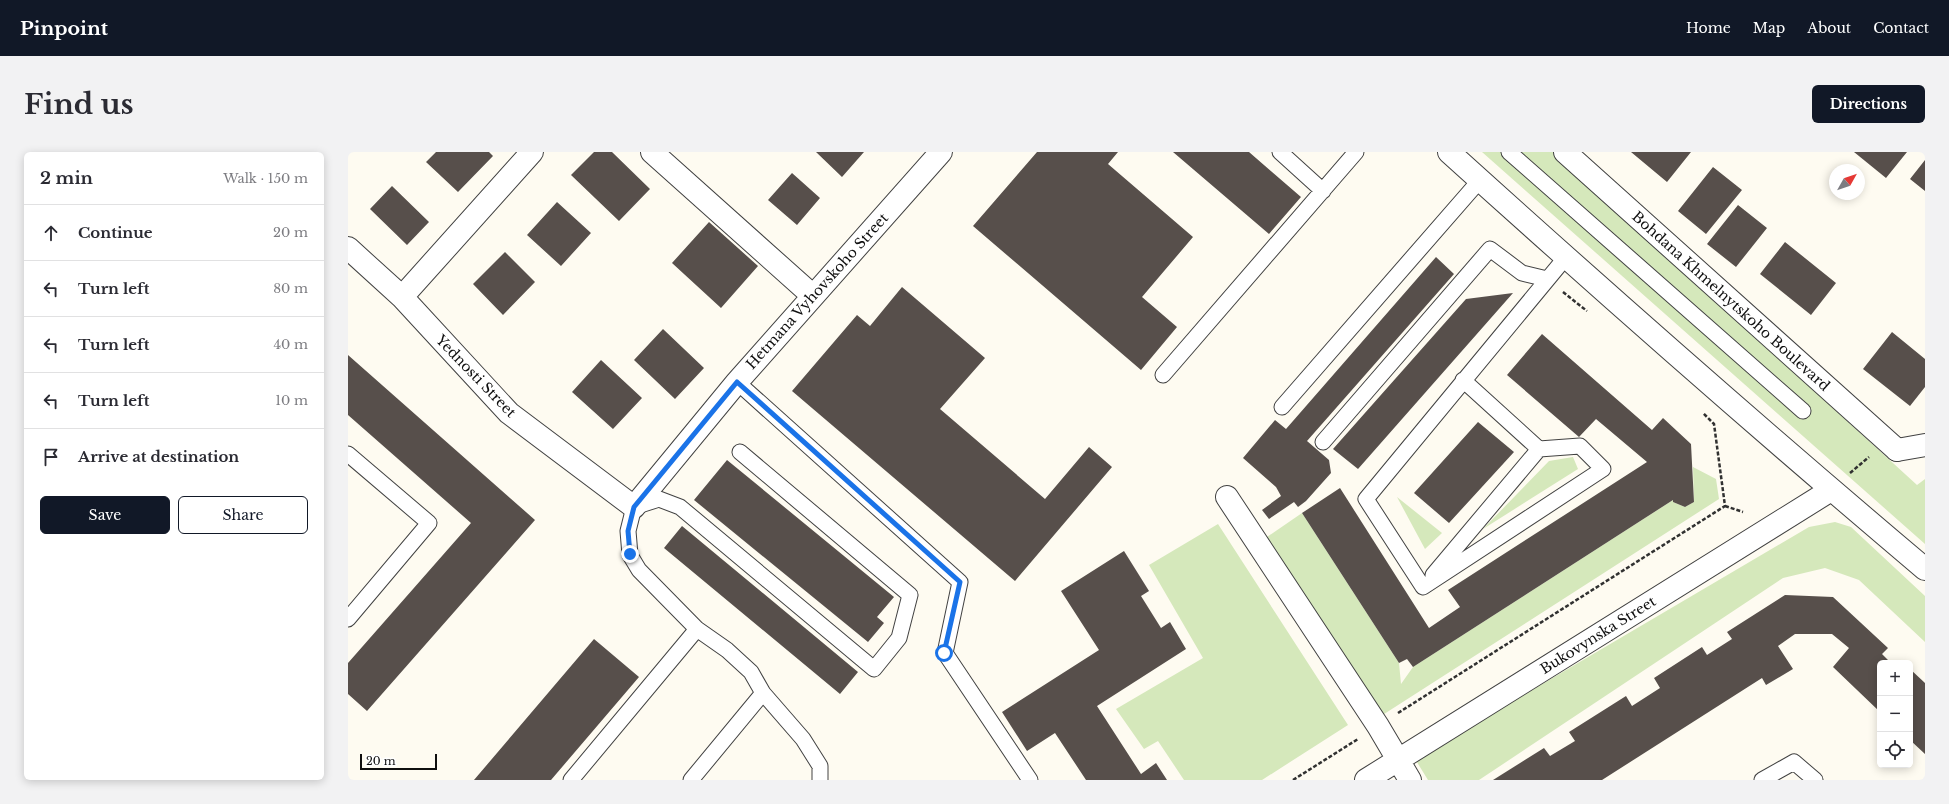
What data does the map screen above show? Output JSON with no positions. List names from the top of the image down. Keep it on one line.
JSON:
{"streets":{"street":["Hetmana Vyhovskoho Street","Bohdana Khmelnytskoho Boulevard","Yednosti Street","Bukovynska Street"]},"crossings":[["Hetmana Vyhovskoho Street","Yednosti Street"]],"scale_bar":"20 m","north":"top right","page":{"header":"Pinpoint","nav":["Home","Map","About","Contact"],"buttons":["Directions",["Save","Share"]],"title":"Find us","heading":["2 min","Walk · 150 m"],"list":[["Continue","20 m"],["Turn left","80 m"],["Turn left","40 m"],["Turn left","10 m"],"Arrive at destination"],"map_buttons":["+","−"],"scale":"20 m"}}
